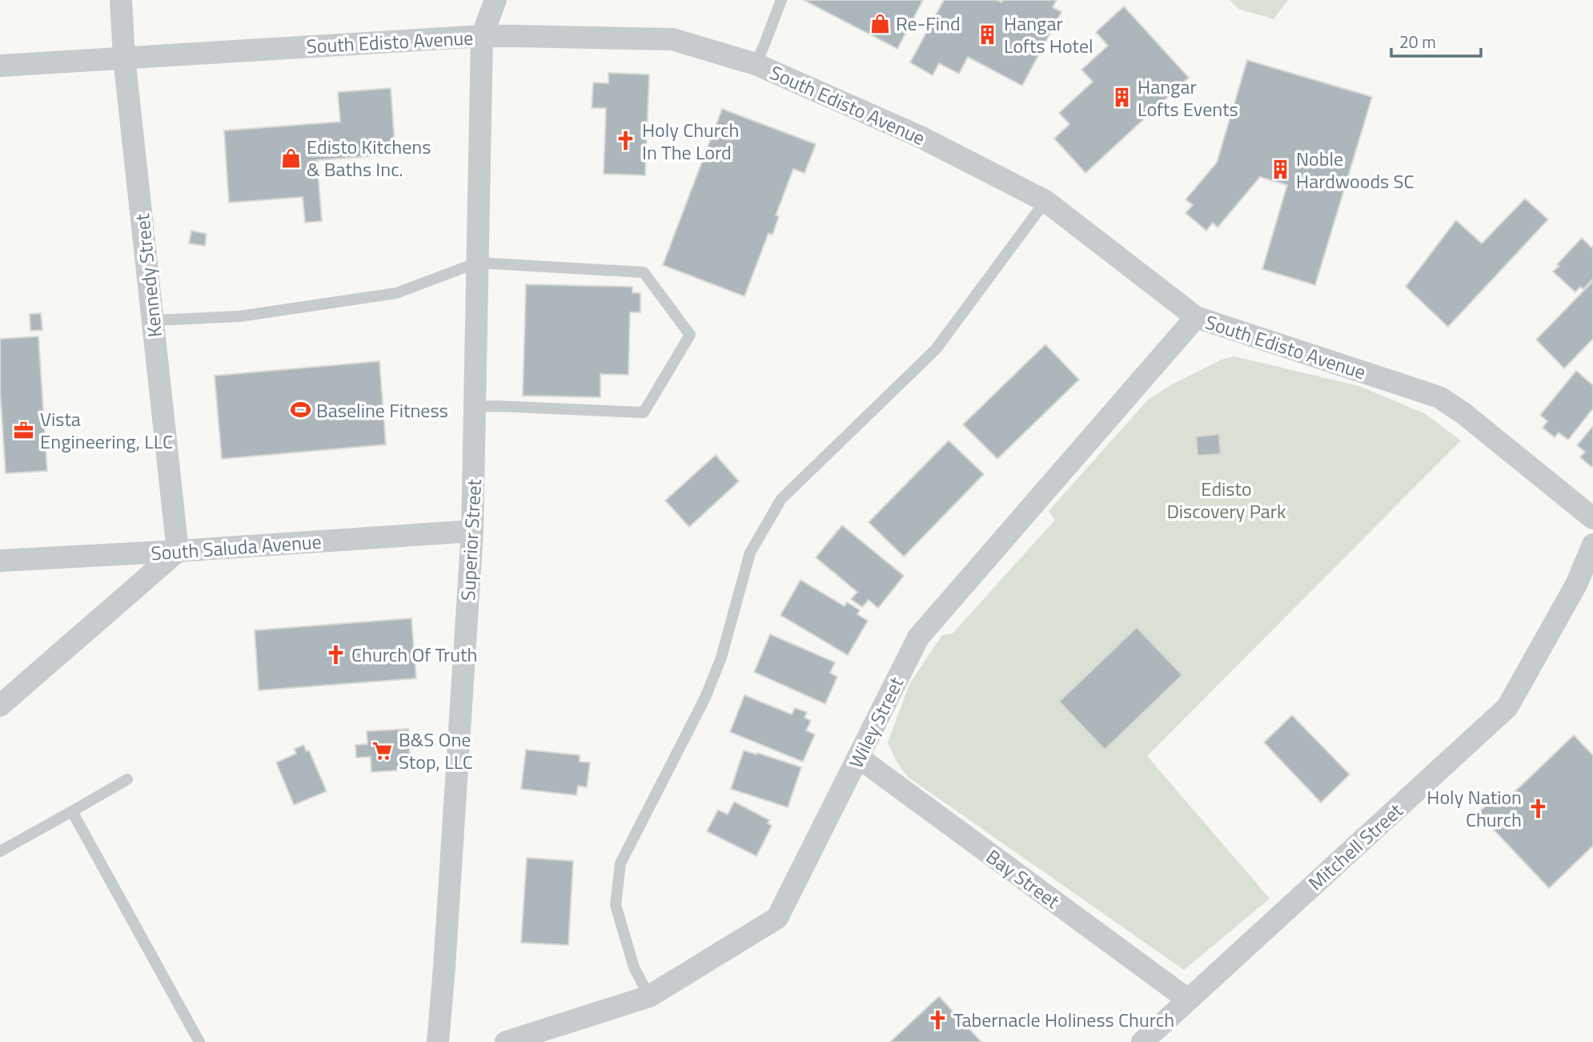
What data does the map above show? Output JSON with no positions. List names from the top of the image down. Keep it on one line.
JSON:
{"streets":{"street":["South Edisto Avenue","Kennedy Street","Superior Street","South Saluda Avenue","Wiley Street","Mitchell Street","Bay Street"]},"crossings":[["South Edisto Avenue","Kennedy Street"],["South Edisto Avenue","Superior Street"],["South Edisto Avenue","Wiley Street"],["Kennedy Street","South Saluda Avenue"],["Superior Street","South Saluda Avenue"],["Wiley Street","Bay Street"],["Mitchell Street","Bay Street"]],"parks":["Edisto Discovery Park"],"places":{"shop":["Re-Find","Edisto Kitchens & Baths Inc."],"building":["Hangar Lofts Hotel","Hangar Lofts Events","Noble Hardwoods SC"],"church":["Holy Church In The Lord","Church Of Truth","Holy Nation Church","Tabernacle Holiness Church"],"sports":["Baseline Fitness"],"office":["Vista Engineering, LLC"],"supermarket":["B&S One Stop, LLC"]},"scale_bar":"20 m"}
